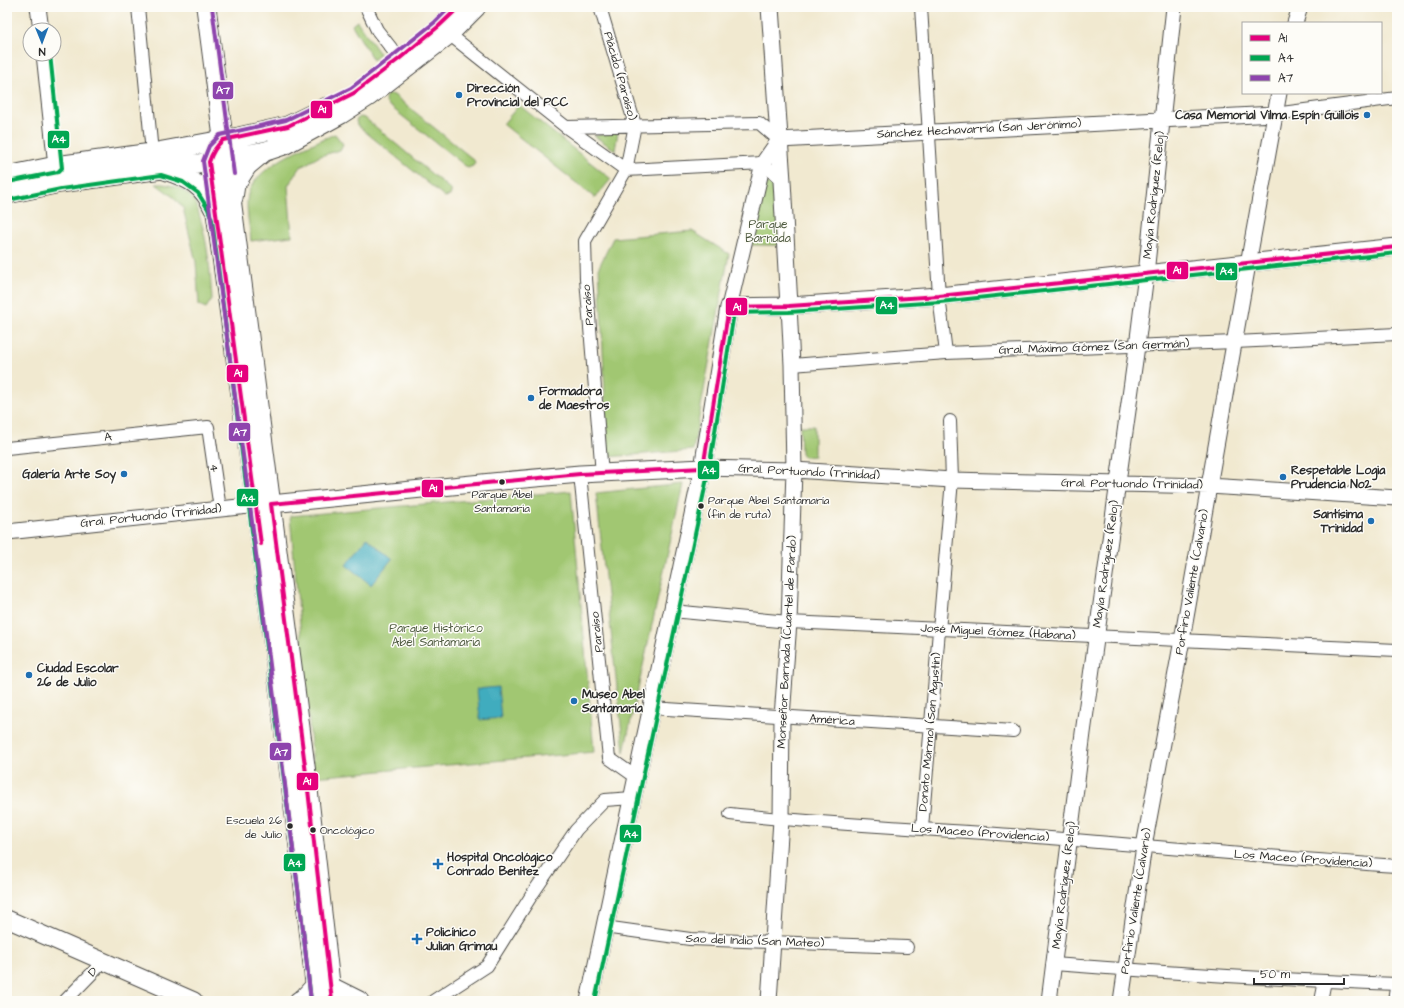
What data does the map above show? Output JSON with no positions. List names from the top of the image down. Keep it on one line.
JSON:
{"streets":{"main road":["Gral. Portuondo (Trinidad)","Monseñor Barnada (Cuartel de Pardo)"],"street":["Plácido (Paraíso)","Sánchez Hechavarría (San Jerónimo)","Mayía Rodríguez (Reloj)","Paraíso","Gral. Máximo Gómez (San Germán)","A","4","Porfirio Valiente (Calvario)","José Miguel Gómez (Habana)","América","Donato Mármol (San Agustín)","Los Maceo (Providencia)","Sao del Indio (San Mateo)","D"]},"crossings":[["Plácido (Paraíso)","Paraíso"],["Sánchez Hechavarría (San Jerónimo)","Mayía Rodríguez (Reloj)"],["Sánchez Hechavarría (San Jerónimo)","Porfirio Valiente (Calvario)"],["Sánchez Hechavarría (San Jerónimo)","Monseñor Barnada (Cuartel de Pardo)"],["Mayía Rodríguez (Reloj)","Gral. Máximo Gómez (San Germán)"],["Mayía Rodríguez (Reloj)","Gral. Portuondo (Trinidad)"],["Mayía Rodríguez (Reloj)","José Miguel Gómez (Habana)"],["Mayía Rodríguez (Reloj)","Los Maceo (Providencia)"],["Paraíso","Gral. Portuondo (Trinidad)"],["Gral. Máximo Gómez (San Germán)","Porfirio Valiente (Calvario)"],["Gral. Máximo Gómez (San Germán)","Monseñor Barnada (Cuartel de Pardo)"],["A","4"],["4","Gral. Portuondo (Trinidad)"],["Gral. Portuondo (Trinidad)","Porfirio Valiente (Calvario)"],["Gral. Portuondo (Trinidad)","Monseñor Barnada (Cuartel de Pardo)"],["Gral. Portuondo (Trinidad)","Donato Mármol (San Agustín)"],["Porfirio Valiente (Calvario)","José Miguel Gómez (Habana)"],["Porfirio Valiente (Calvario)","Los Maceo (Providencia)"],["José Miguel Gómez (Habana)","Monseñor Barnada (Cuartel de Pardo)"],["José Miguel Gómez (Habana)","Donato Mármol (San Agustín)"],["Monseñor Barnada (Cuartel de Pardo)","América"],["Monseñor Barnada (Cuartel de Pardo)","Los Maceo (Providencia)"],["Monseñor Barnada (Cuartel de Pardo)","Sao del Indio (San Mateo)"],["América","Donato Mármol (San Agustín)"],["Donato Mármol (San Agustín)","Los Maceo (Providencia)"]],"parks":["Parque Barnada","Parque Histórico Abel Santamaría"],"places":{"other":["Dirección Provincial del PCC","Casa Memorial Vilma Espín Guillois","Formadora de Maestros","Galería Arte Soy","Respetable Logia Prudencia No2","Parque Abel Santamaria","Parque Abel Santamaría (fin de ruta)","Santísima Trinidad","Ciudad Escolar 26 de Julio","Museo Abel Santamaría","Escuela 26 de Julio","Oncológico"],"health":["Hospital Oncológico Conrado Benítez","Policínico Julian Grimau"]},"lines":["transit line A1","transit line A7","transit line A4"],"legend":["A1","A4","A7"],"scale_bar":"50 m","north":"bottom"}
